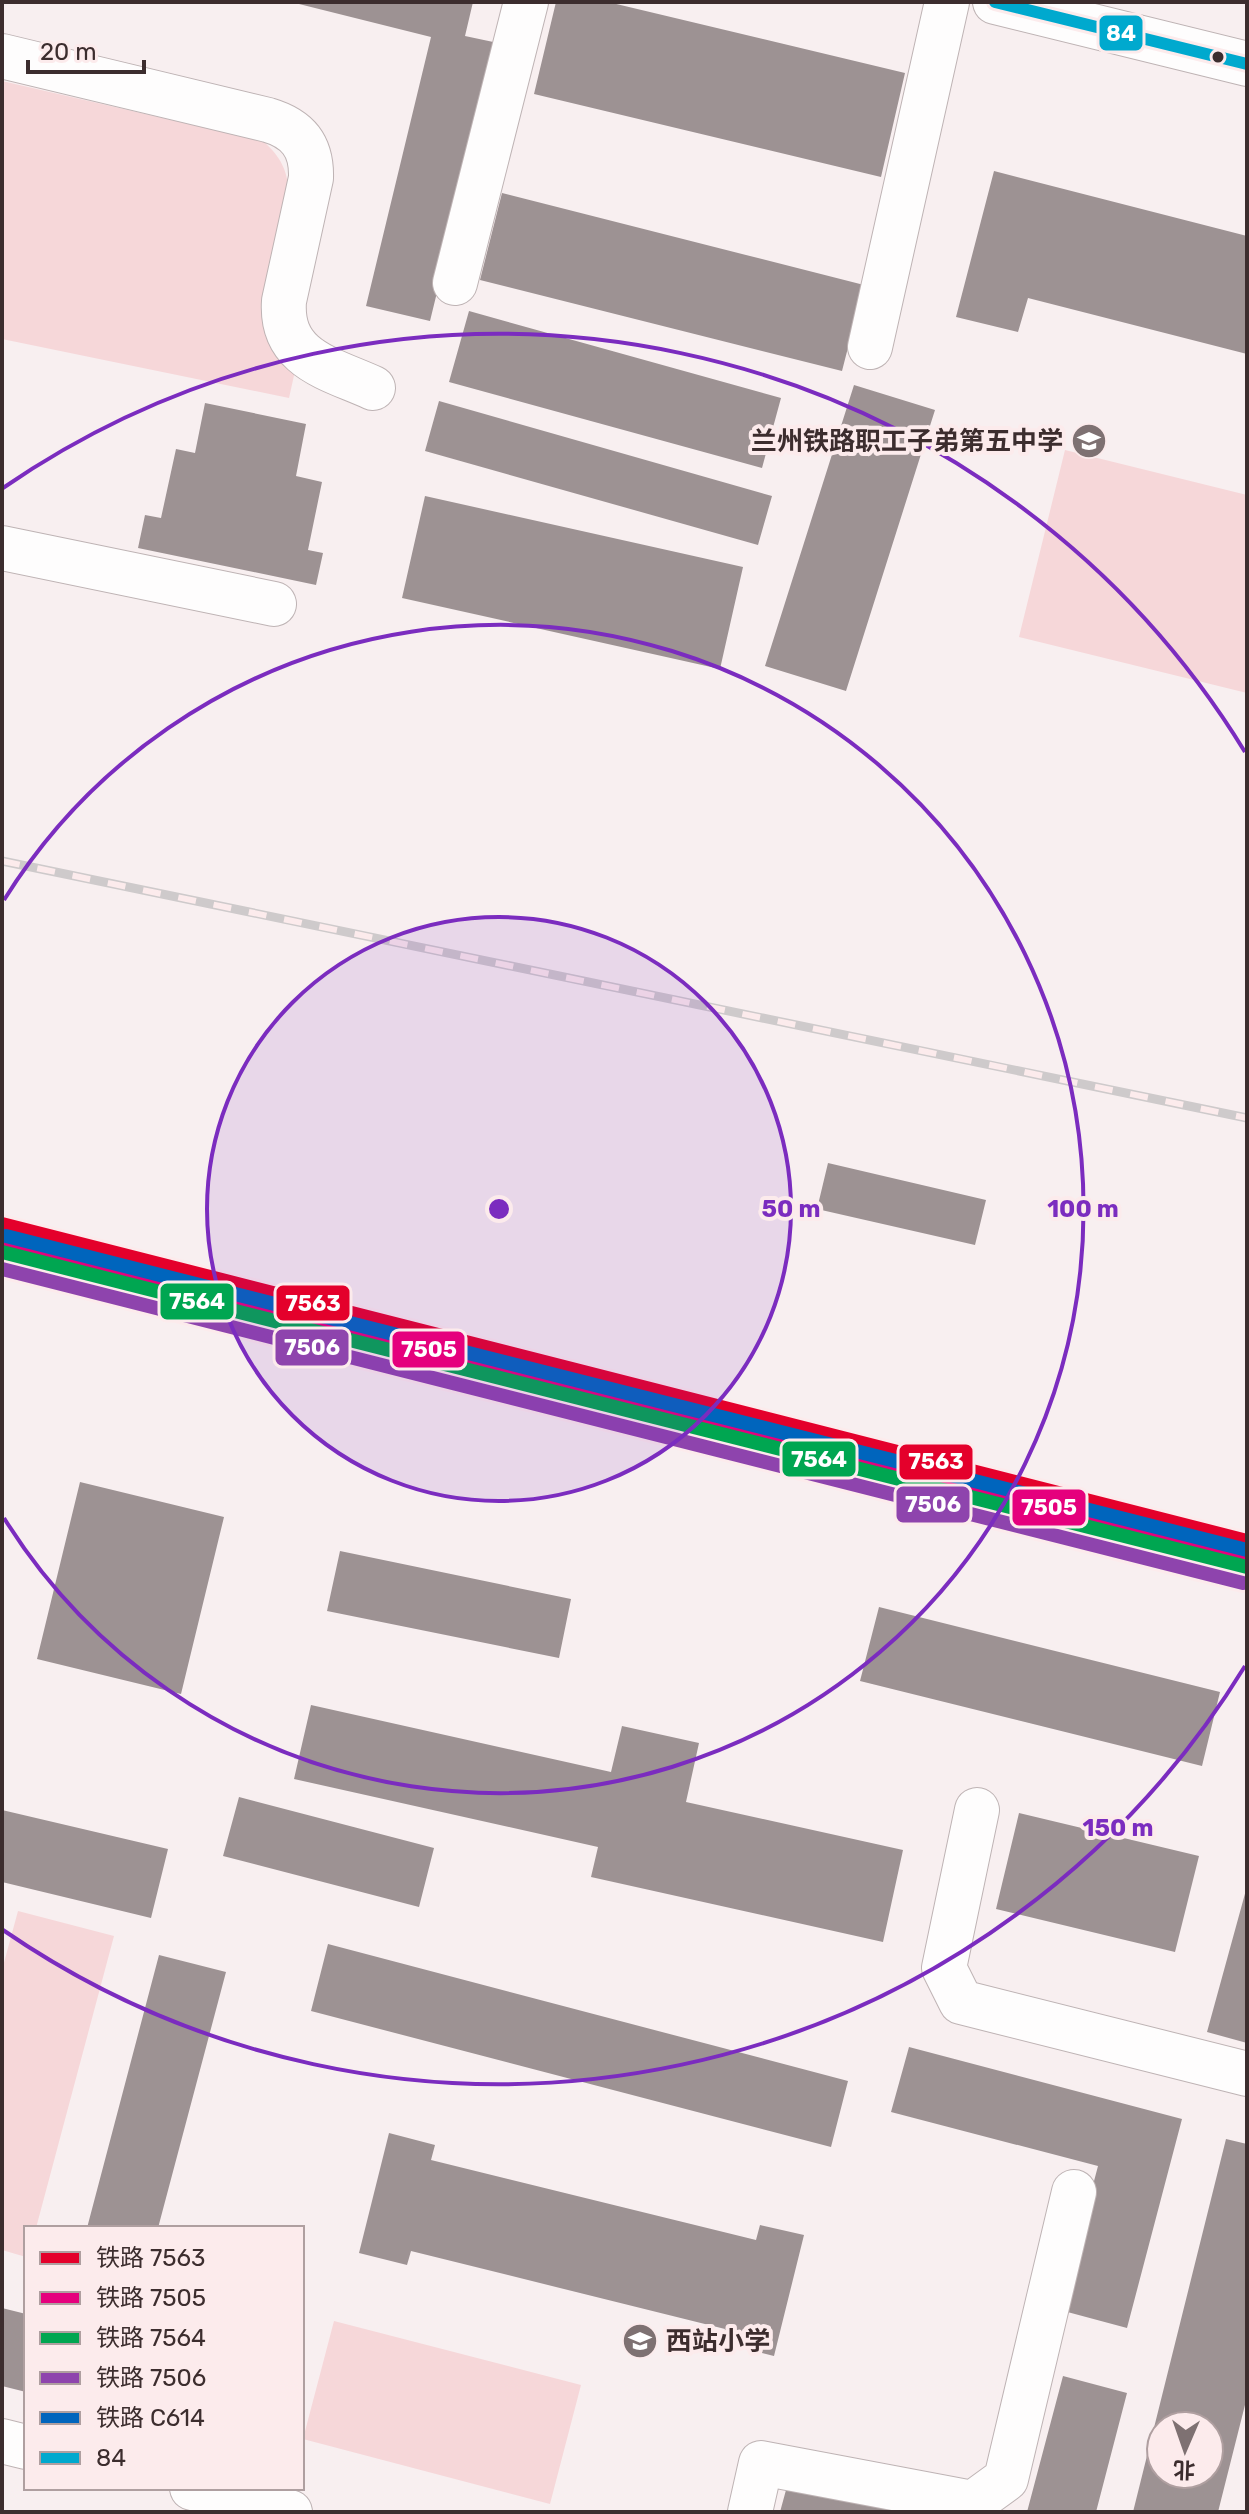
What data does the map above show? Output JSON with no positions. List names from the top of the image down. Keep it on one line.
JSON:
{"places":{"school or university":["兰州铁路职工子弟第五中学","西站小学"]},"lines":["transit line 84","rail line 7563","rail line C614","rail line 7505","rail line 7564","rail line 7506"],"legend":["铁路 7563","铁路 7505","铁路 7564","铁路 7506","铁路 C614","84"],"scale_bar":"20 m","north":"bottom","rings":["50 m","100 m","150 m"]}
